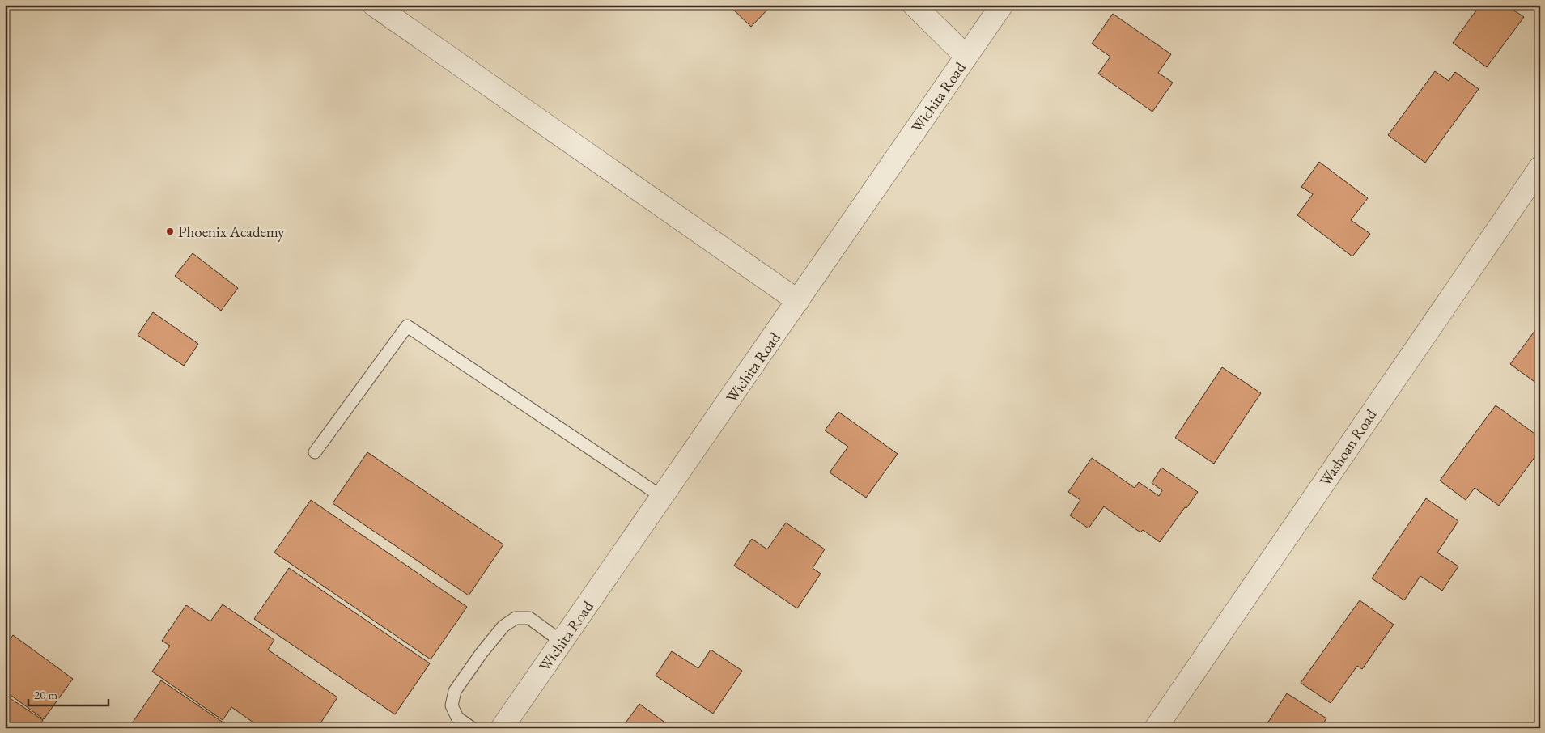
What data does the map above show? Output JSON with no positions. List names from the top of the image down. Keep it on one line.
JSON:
{"streets":{"street":["Wichita Road","Washoan Road"]},"places":["Phoenix Academy"],"scale_bar":"20 m"}
